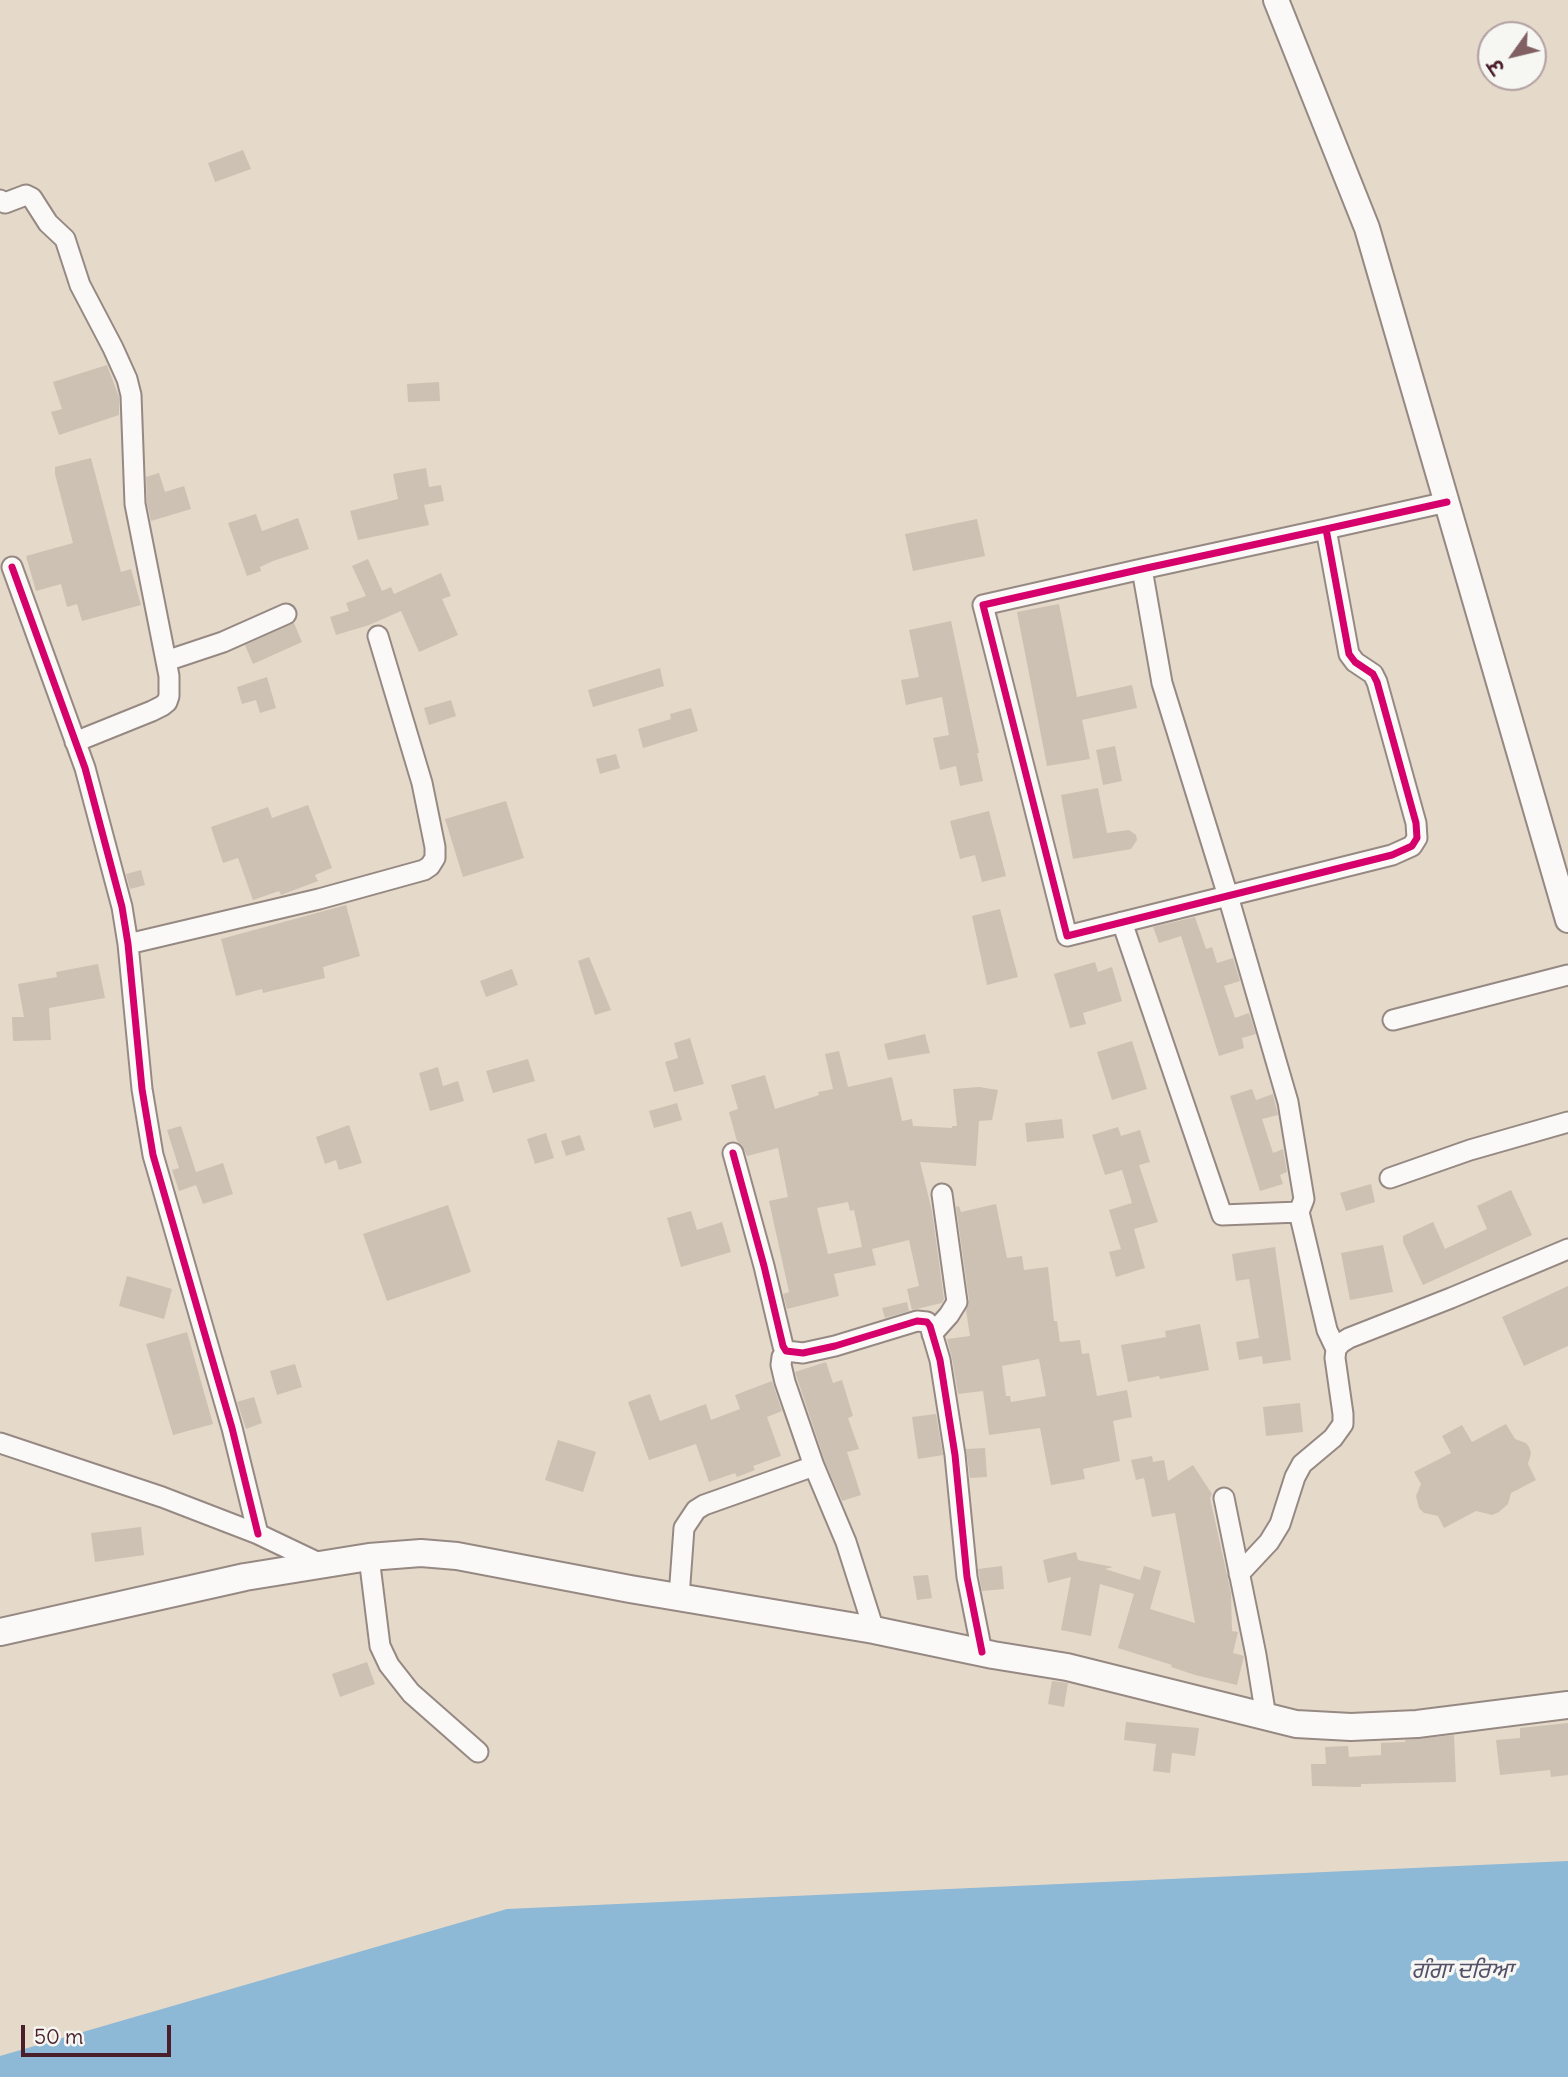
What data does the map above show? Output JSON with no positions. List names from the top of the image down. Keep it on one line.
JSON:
{"water":["ਗੰਗਾ ਦਰਿਆ"],"scale_bar":"50 m","north":"bottom left"}
